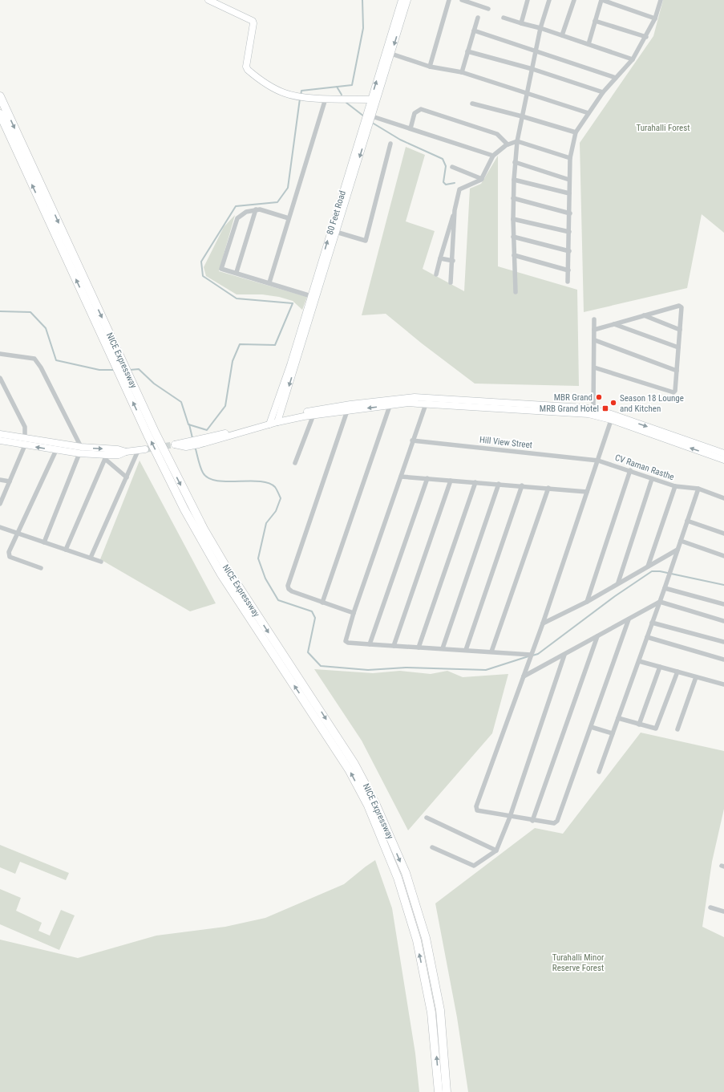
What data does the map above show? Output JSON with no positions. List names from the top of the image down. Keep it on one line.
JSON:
{"streets":{"highway":["NICE Expressway"],"main road":["80 Feet Road"],"street":["Hill View Street","CV Raman Rasthe"]},"crossings":[["Hill View Street","CV Raman Rasthe"]],"parks":["Turahalli Forest","Turahalli Minor Reserve Forest"],"places":{"other":["MBR Grand","Season 18 Lounge and Kitchen"],"transit":["MRB Grand Hotel"]}}
